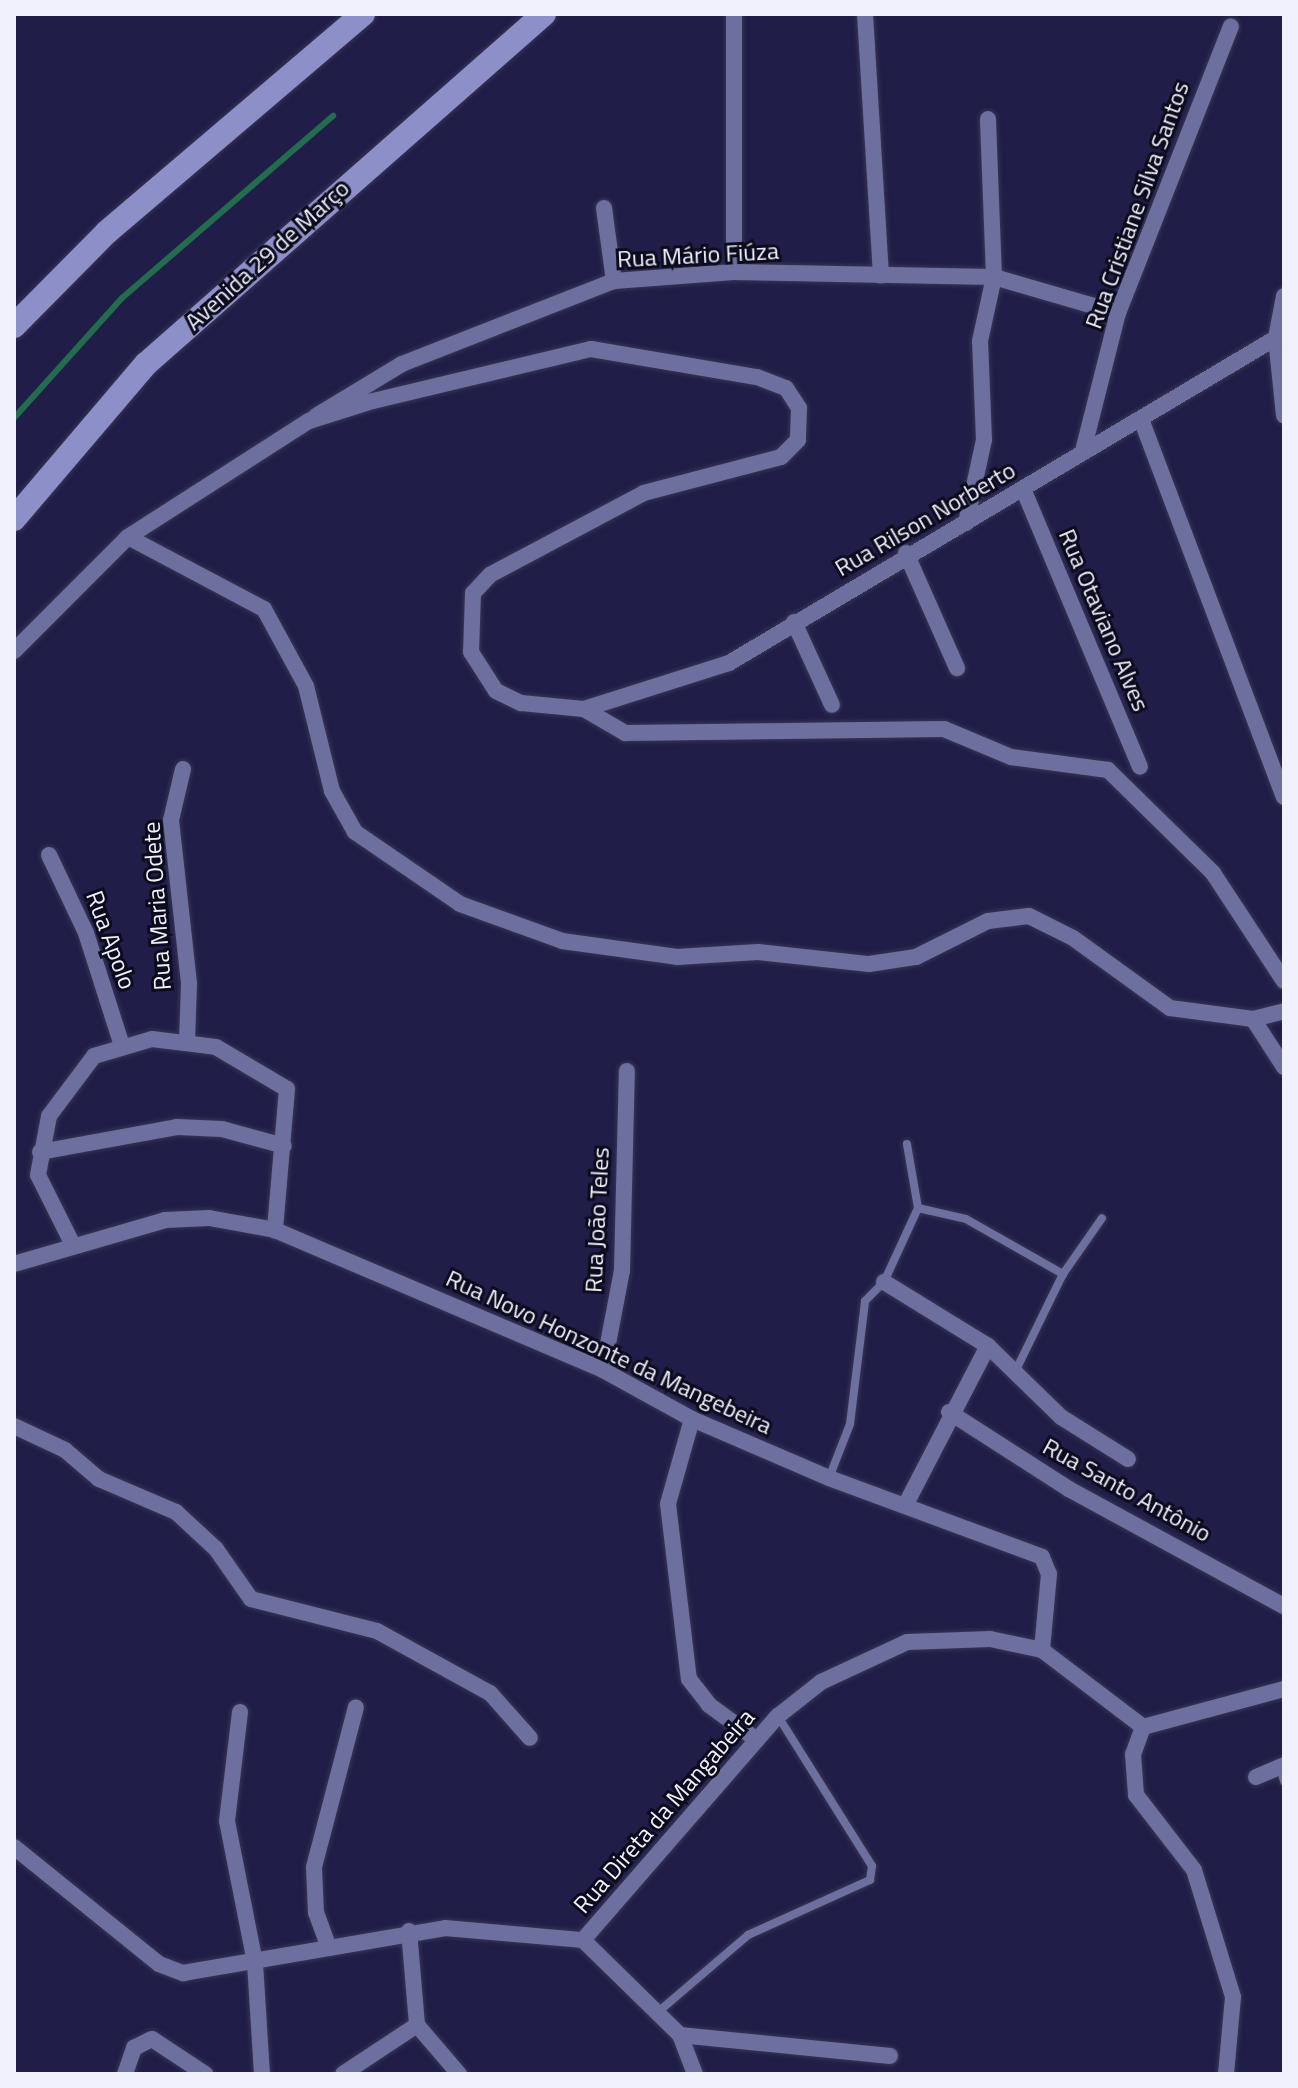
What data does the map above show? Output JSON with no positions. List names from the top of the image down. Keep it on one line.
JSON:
{"streets":{"main road":["Avenida 29 de Março"],"street":["Rua Cristiane Silva Santos","Rua Mário Fiúza","Rua Rilson Norberto","Rua Otaviano Alves","Rua Maria Odete","Rua Apolo","Rua João Teles","Rua Novo Honzonte da Mangebeira","Rua Santo Antônio","Rua Direta da Mangabeira"]},"crossings":[["Rua Cristiane Silva Santos","Rua Mário Fiúza"],["Rua Cristiane Silva Santos","Rua Rilson Norberto"],["Rua Rilson Norberto","Rua Otaviano Alves"],["Rua João Teles","Rua Novo Honzonte da Mangebeira"],["Rua Novo Honzonte da Mangebeira","Rua Direta da Mangabeira"]]}
